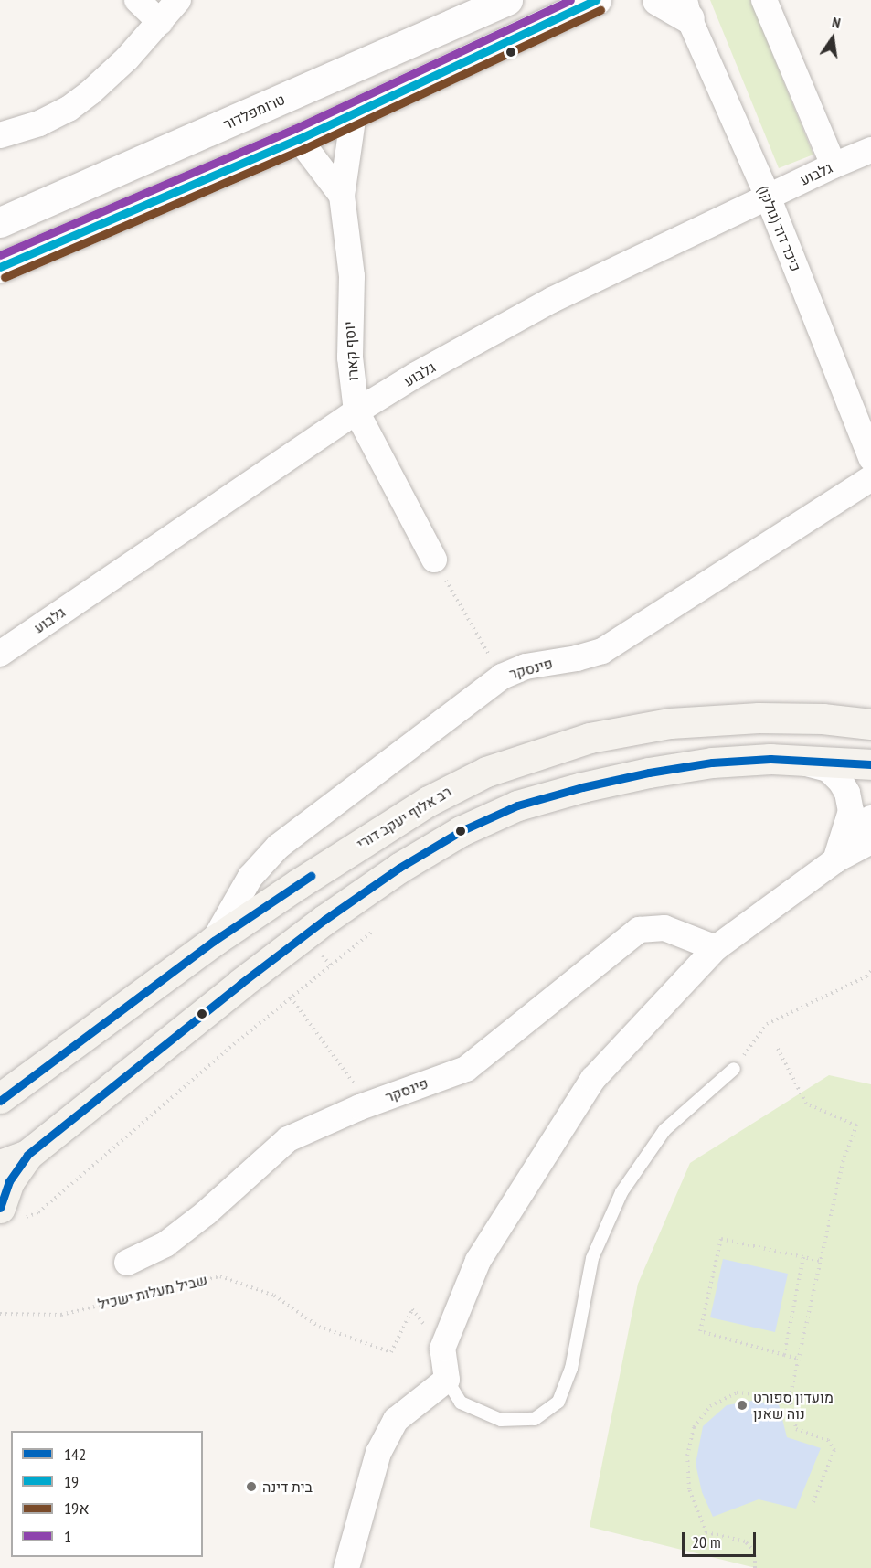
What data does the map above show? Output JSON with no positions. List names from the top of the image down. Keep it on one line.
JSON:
{"streets":{"main road":["רב אלוף יעקב דורי"],"street":["טרומפלדור","גלבוע","כיכר דוד (גולקו)","יוסף קארו","פינסקר"],"path":["שביל מעלות ישכיל"]},"crossings":[["גלבוע","כיכר דוד (גולקו)"],["גלבוע","יוסף קארו"],["פינסקר","רב אלוף יעקב דורי"]],"places":["מועדון ספורט נוה שאנן","בית דינה"],"lines":["transit line 19","transit line 1","transit line 19א","transit line 142"],"legend":["142","19","19א","1"],"scale_bar":"20 m","north":"top"}
